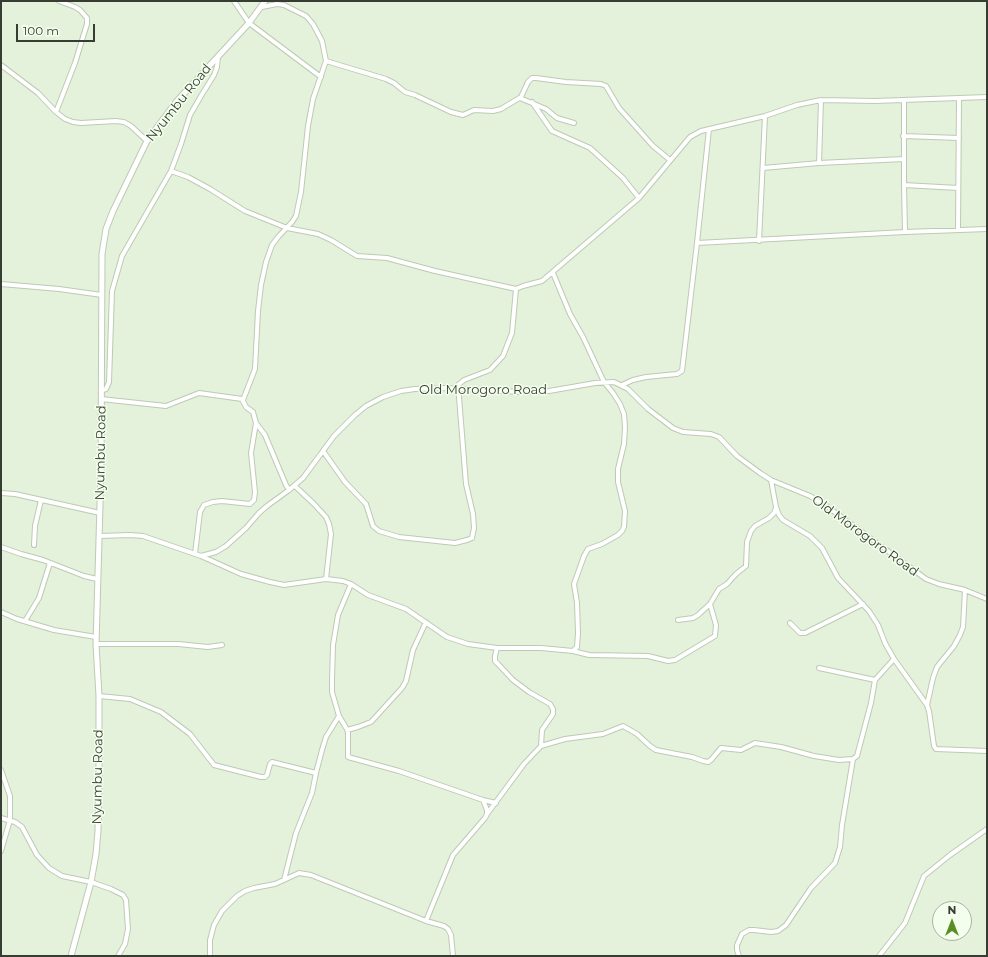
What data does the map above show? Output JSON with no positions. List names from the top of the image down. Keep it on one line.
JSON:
{"streets":{"street":["Nyumbu Road","Old Morogoro Road"]},"scale_bar":"100 m","north":"top"}
